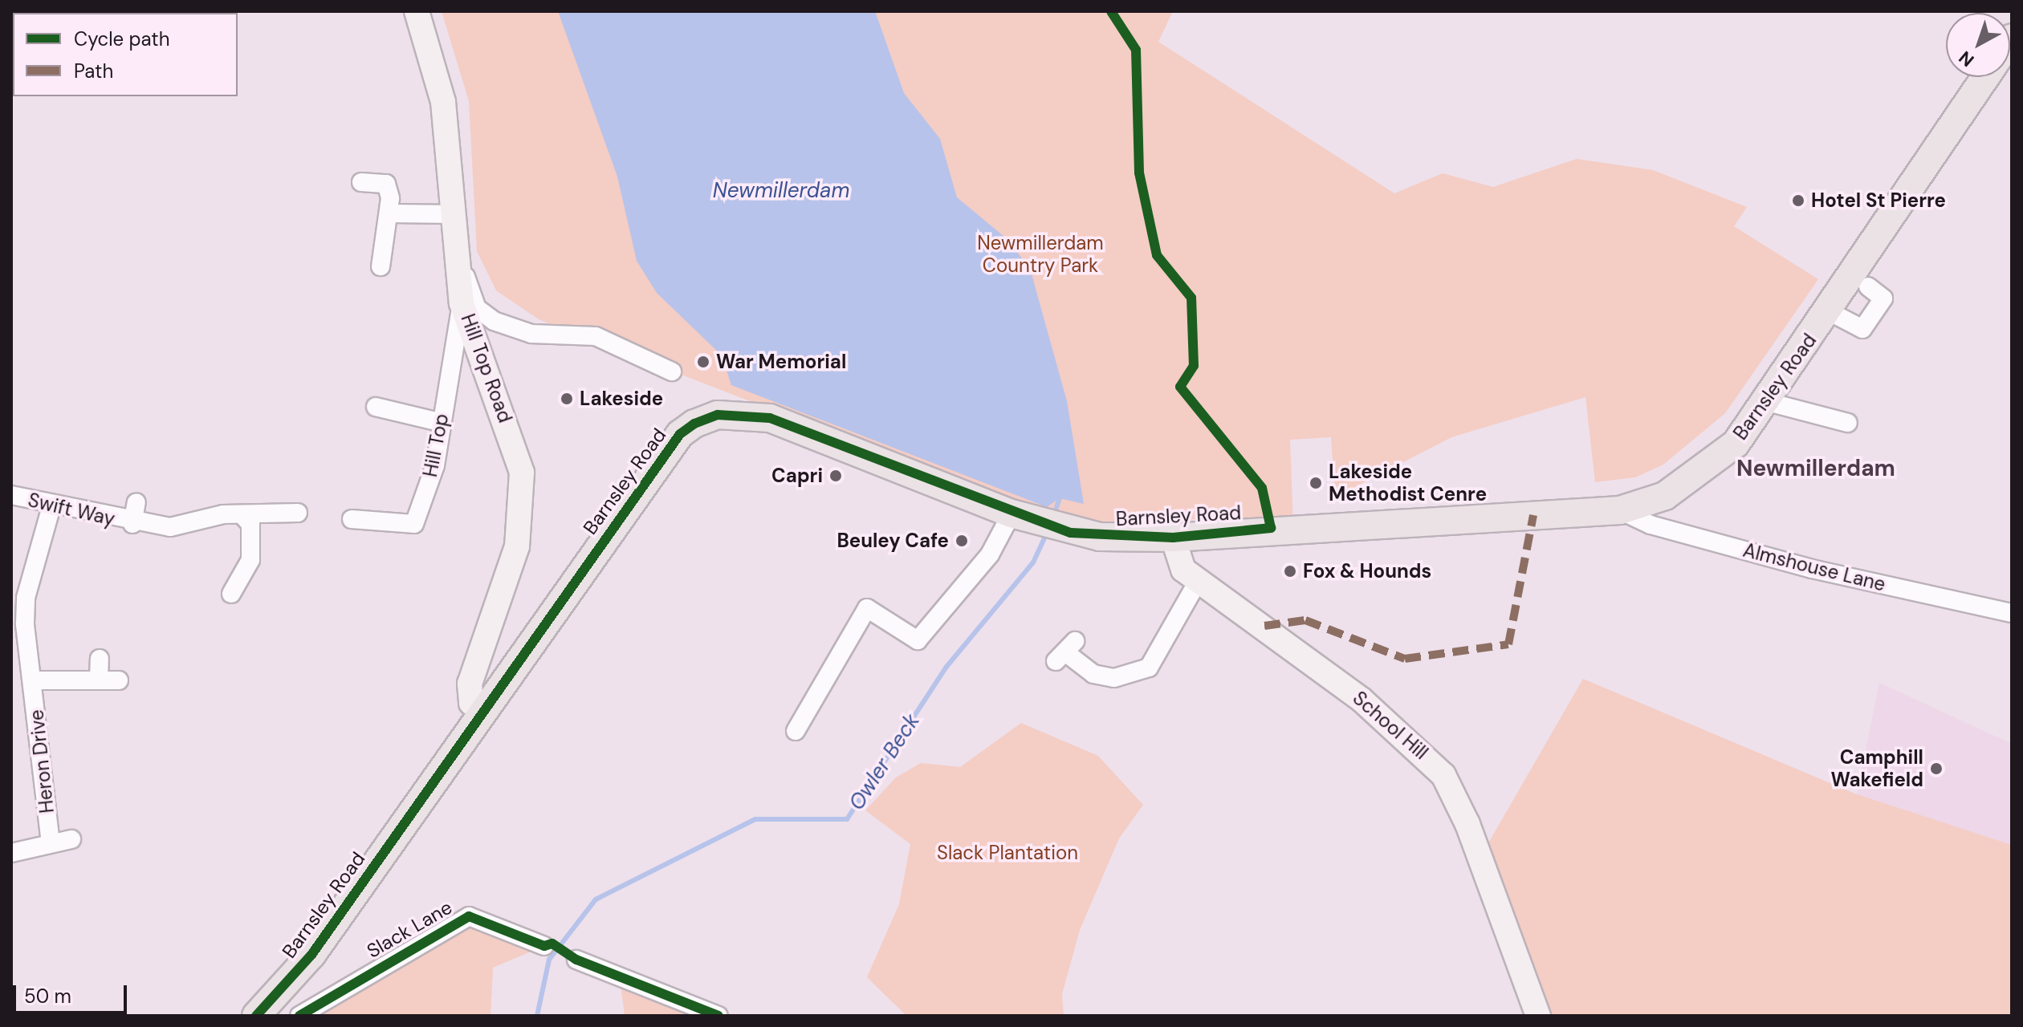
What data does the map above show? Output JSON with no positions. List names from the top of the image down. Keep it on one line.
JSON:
{"streets":{"main road":["Barnsley Road"],"street":["Hill Top Road","Hill Top","Swift Way","Almshouse Lane","School Hill","Heron Drive","Slack Lane"]},"crossings":[["Hill Top Road","Barnsley Road"],["Hill Top Road","Hill Top"],["Barnsley Road","Almshouse Lane"],["Barnsley Road","School Hill"],["Swift Way","Heron Drive"]],"districts":["Newmillerdam"],"water":["Newmillerdam","Owler Beck"],"parks":["Newmillerdam Country Park","Slack Plantation"],"places":["Hotel St Pierre","War Memorial","Lakeside","Capri","Lakeside Methodist Cenre","Beuley Cafe","Fox & Hounds","Camphill Wakefield"],"legend":["Cycle path","Path"],"scale_bar":"50 m","north":"bottom left"}
